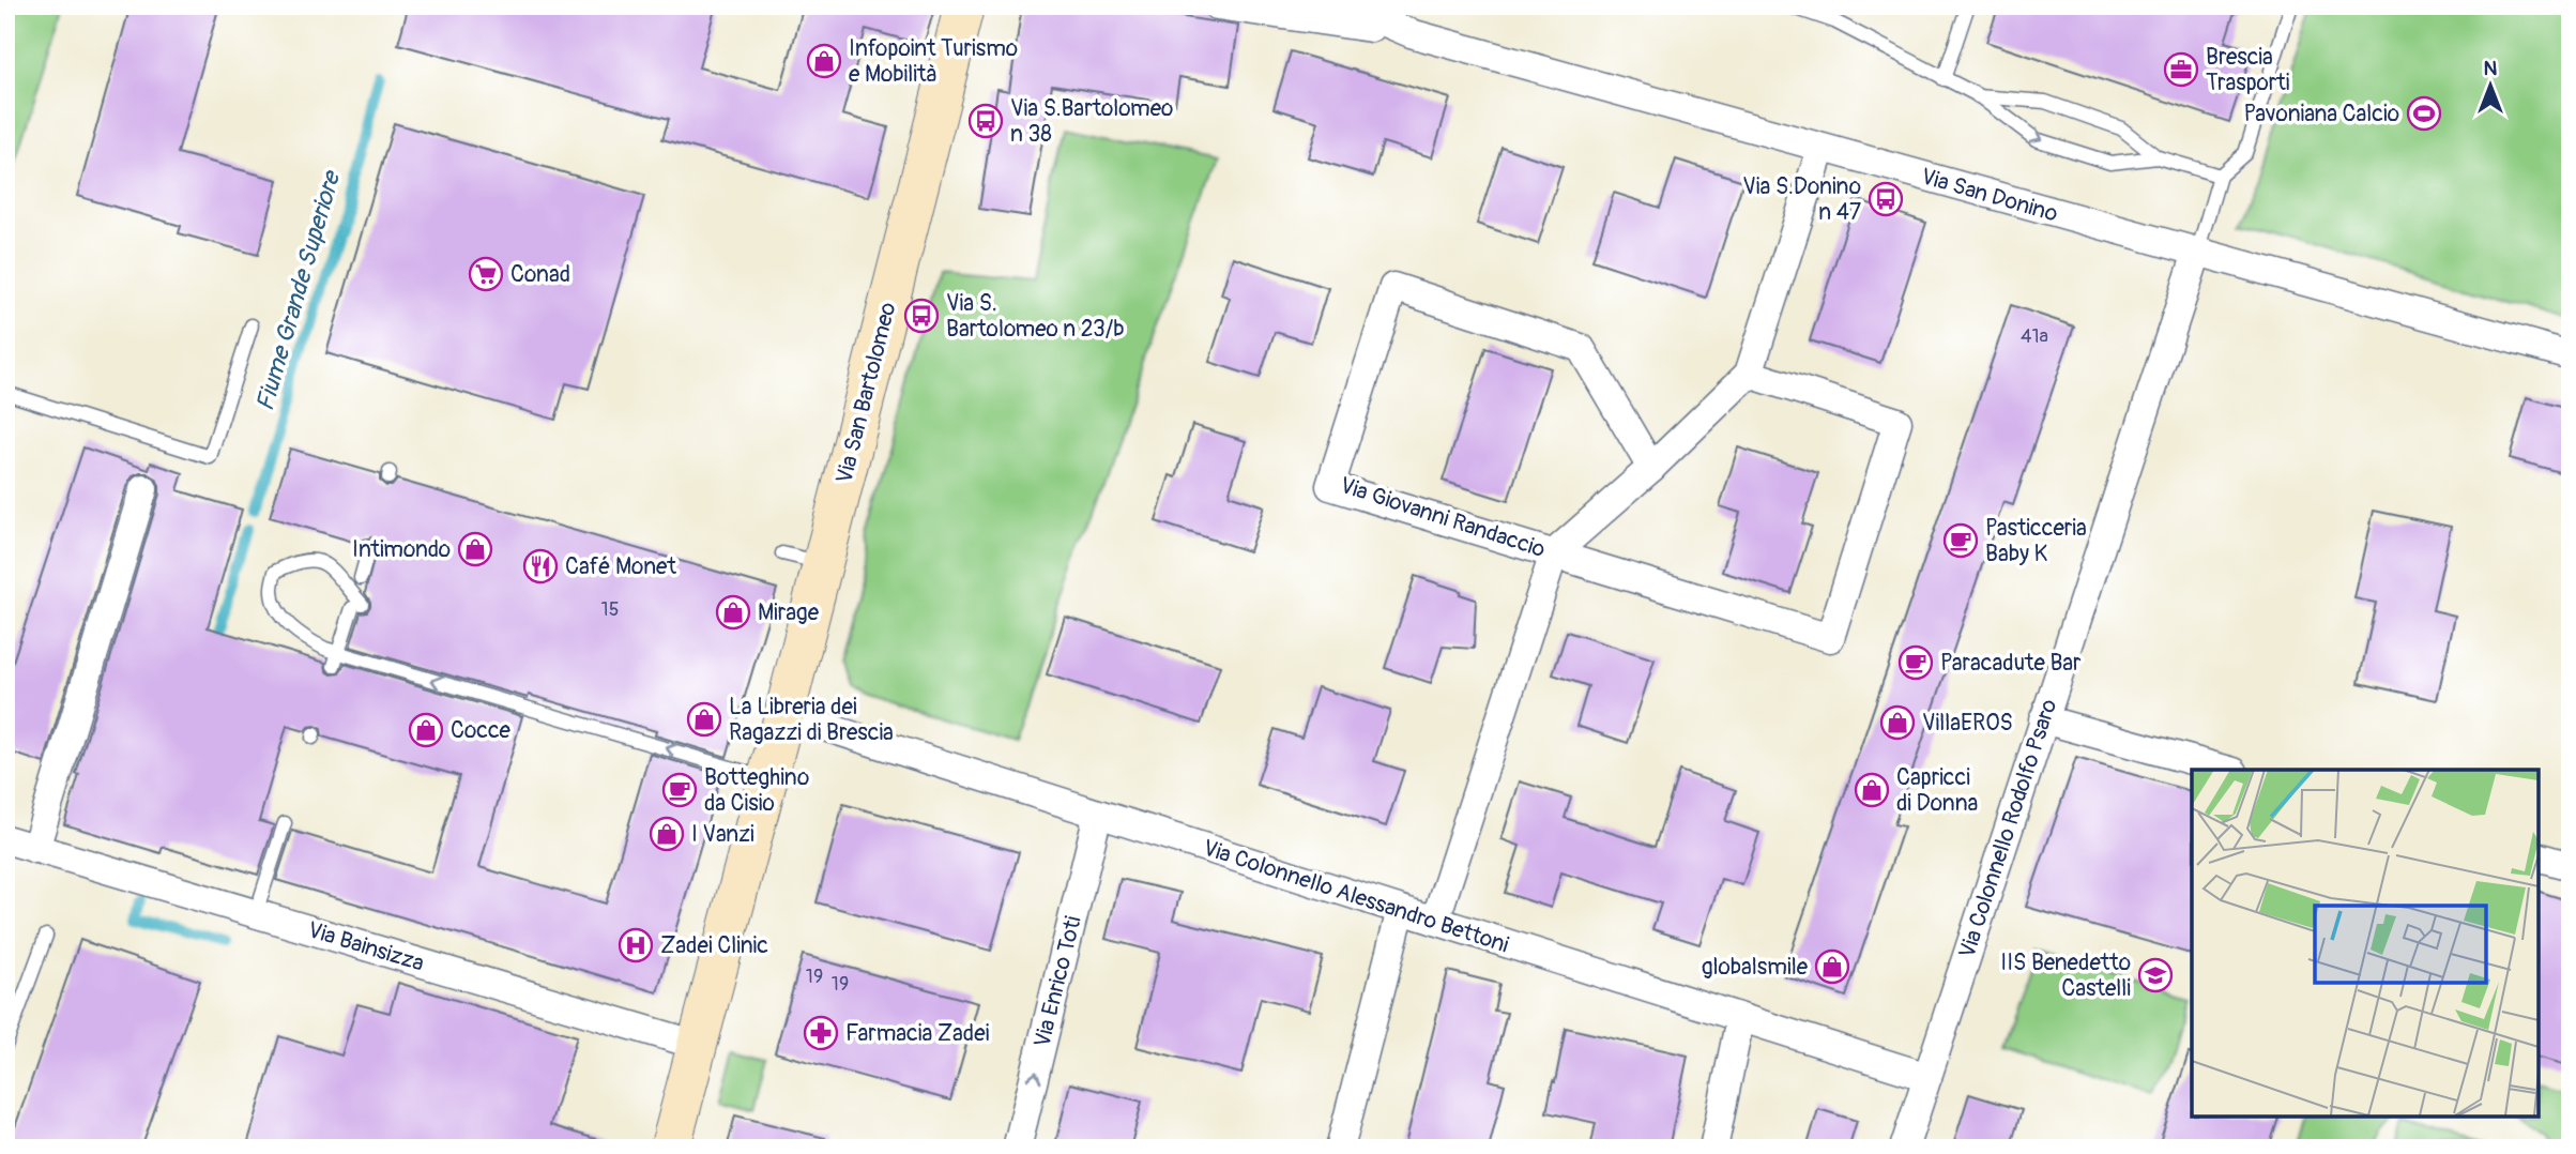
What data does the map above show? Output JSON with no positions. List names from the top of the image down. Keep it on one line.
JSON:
{"streets":{"street":["Via San Donino","Via San Bartolomeo","Via Giovanni Randaccio","Via Colonnello Rodolfo Psaro","Via Colonnello Alessandro Bettoni","Via Bainsizza","Via Enrico Toti"]},"crossings":[["Via San Donino","Via Giovanni Randaccio"],["Via San Donino","Via Colonnello Rodolfo Psaro"],["Via San Bartolomeo","Via Colonnello Alessandro Bettoni"],["Via San Bartolomeo","Via Bainsizza"],["Via Giovanni Randaccio","Via Colonnello Alessandro Bettoni"],["Via Colonnello Rodolfo Psaro","Via Colonnello Alessandro Bettoni"],["Via Colonnello Alessandro Bettoni","Via Enrico Toti"]],"one_way":["Via Enrico Toti"],"water":["Fiume Grande Superiore"],"places":{"shop":["Infopoint Turismo e Mobilità","Intimondo","Mirage","La Libreria dei Ragazzi di Brescia","VillaEROS","Cocce","Capricci di Donna","I Vanzi","globalsmile"],"office":["Brescia Trasporti"],"sports":["Pavoniana Calcio"],"bus stop":["Via S.Bartolomeo n 38","Via S.Donino n 47","Via S. Bartolomeo n 23/b"],"supermarket":["Conad"],"cafe":["Pasticceria Baby K","Paracadute Bar","Botteghino da Cisio"],"restaurant":["Café Monet"],"hospital":["Zadei Clinic"],"school or university":["IIS Benedetto Castelli"],"pharmacy":["Farmacia Zadei"]},"house_numbers":["41a","15","19","19"],"north":"top"}
